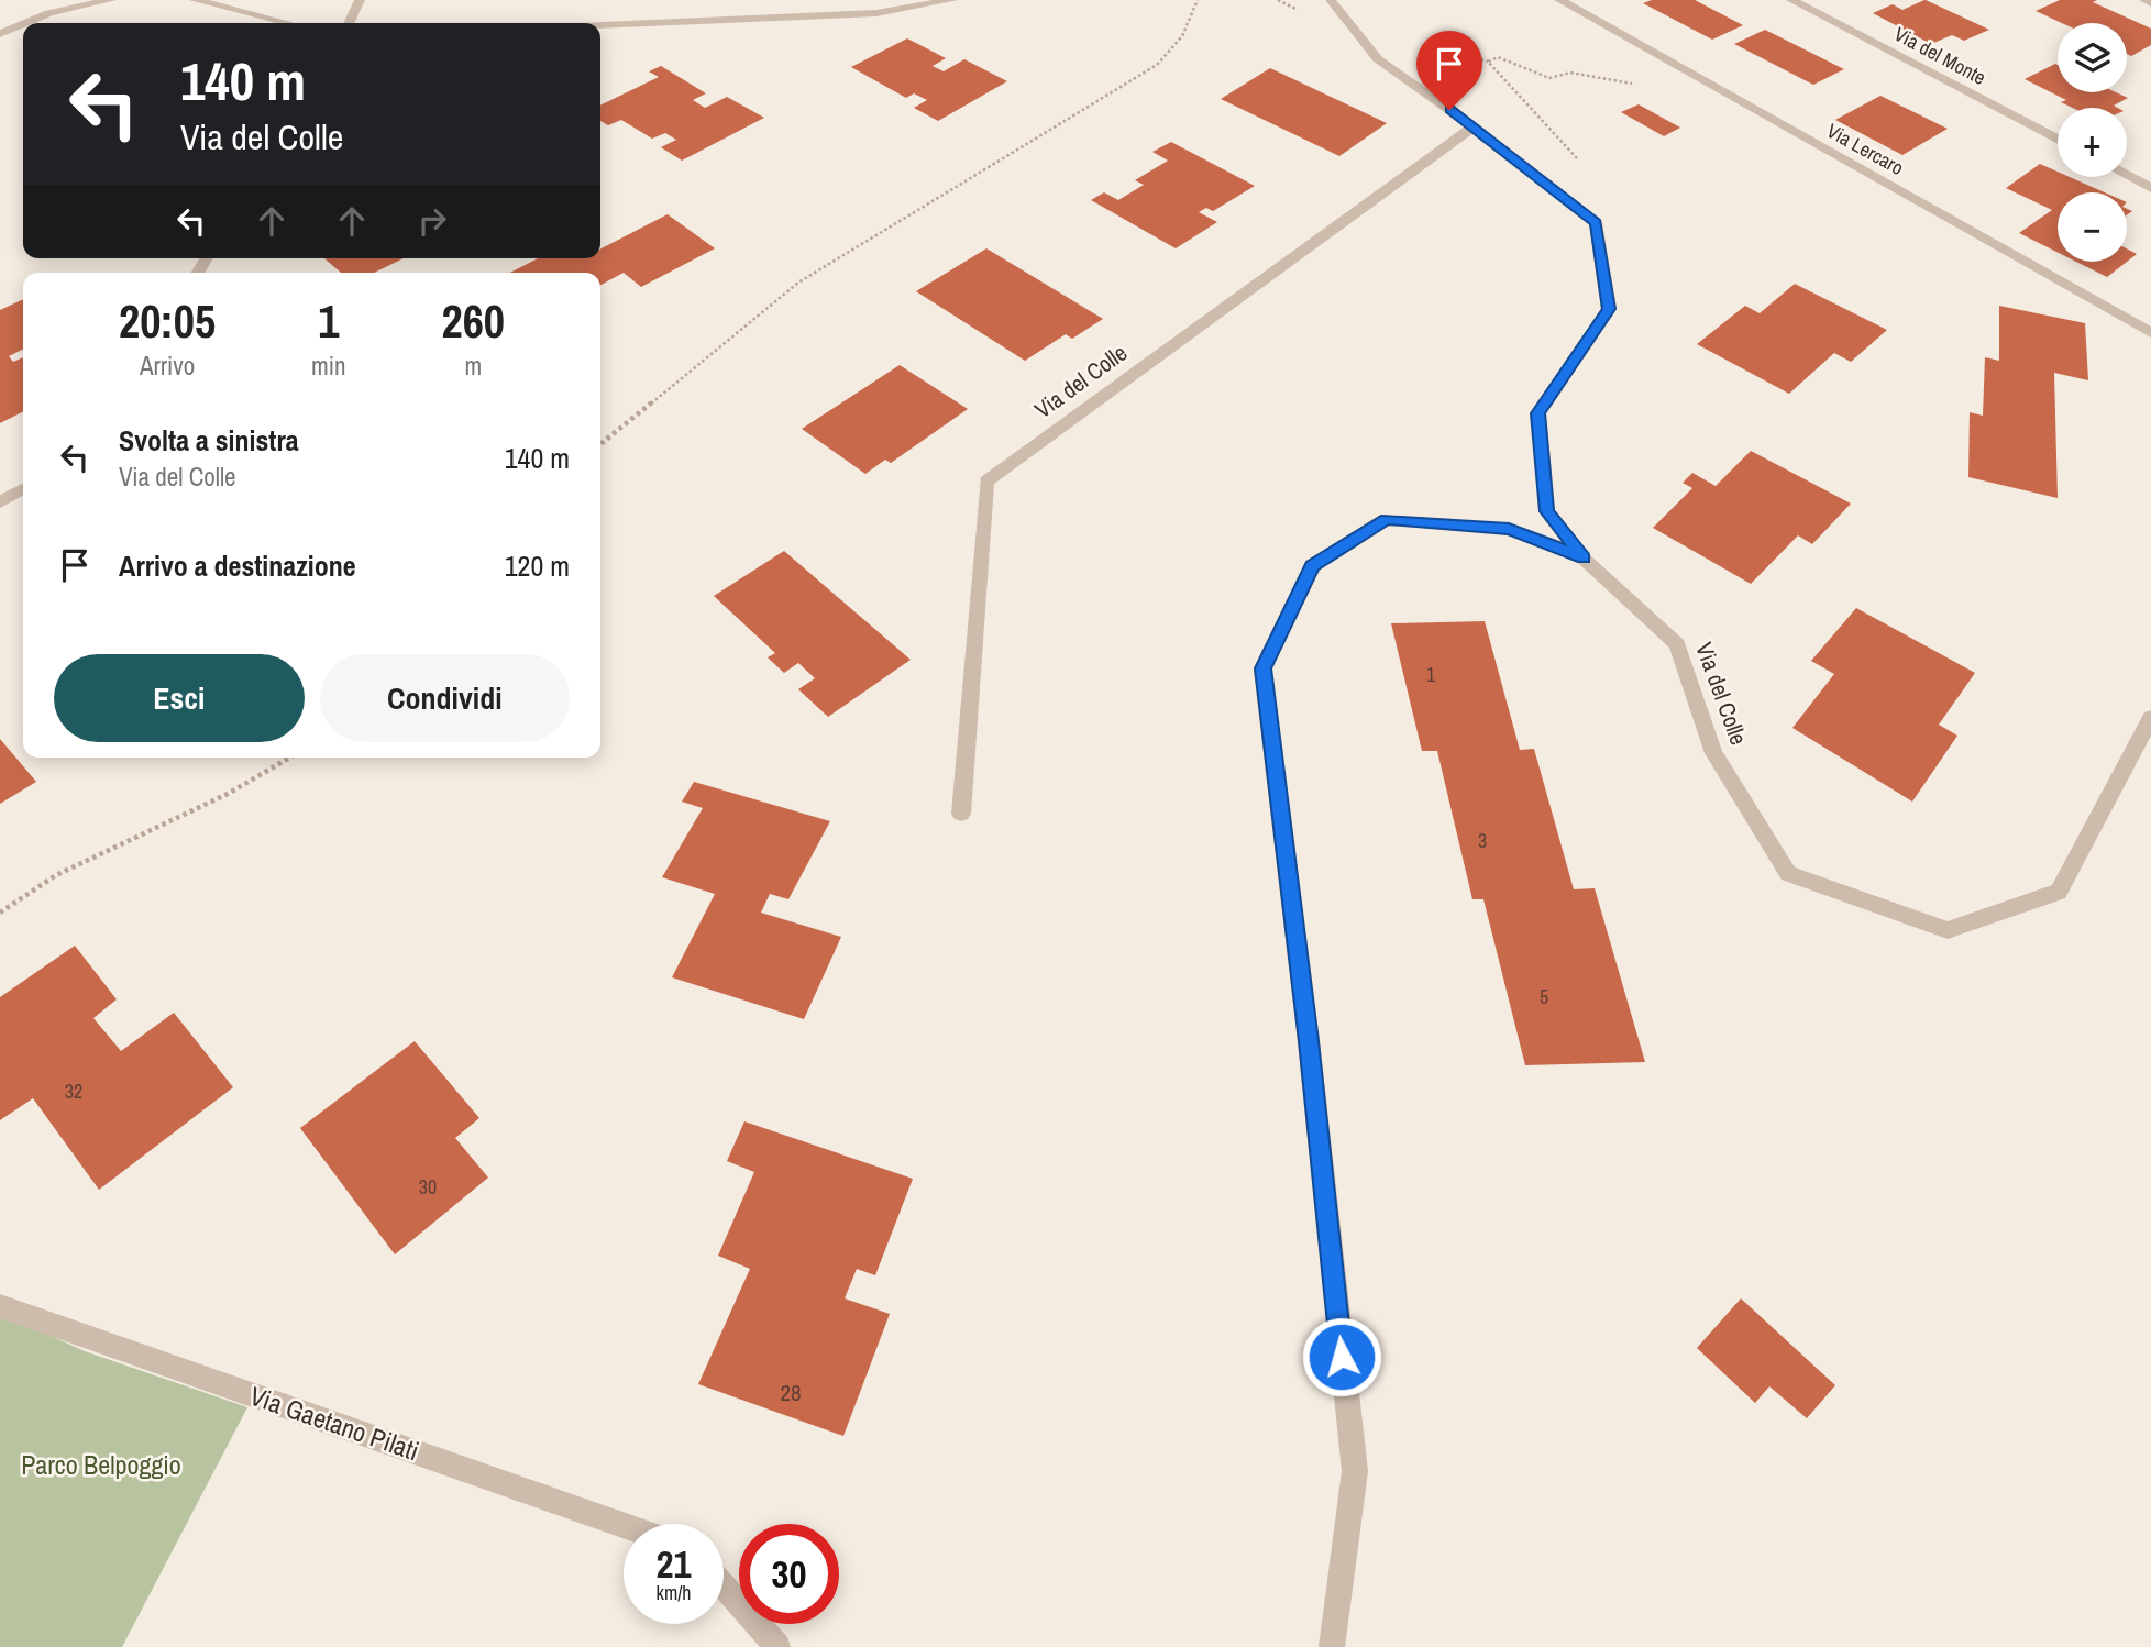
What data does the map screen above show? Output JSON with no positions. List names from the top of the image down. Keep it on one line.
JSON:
{"streets":{"street":["Via del Monte","Via Lercaro","Via del Colle","Via Gaetano Pilati"]},"parks":["Parco Belpoggio"],"house_numbers":["1","3","5","32","30","28"],"page":{"map_buttons":["+","−"],"turn":["140 m","Via del Colle"],"eta":["20:05","Arrivo","1","min","260","m"],"list":[{"name":"Svolta a sinistra","note":"Via del Colle","value":"140 m"},{"name":"Arrivo a destinazione","value":"120 m"}],"buttons":["Esci","Condividi"],"speed":"21 km/h","limit":"30"}}
